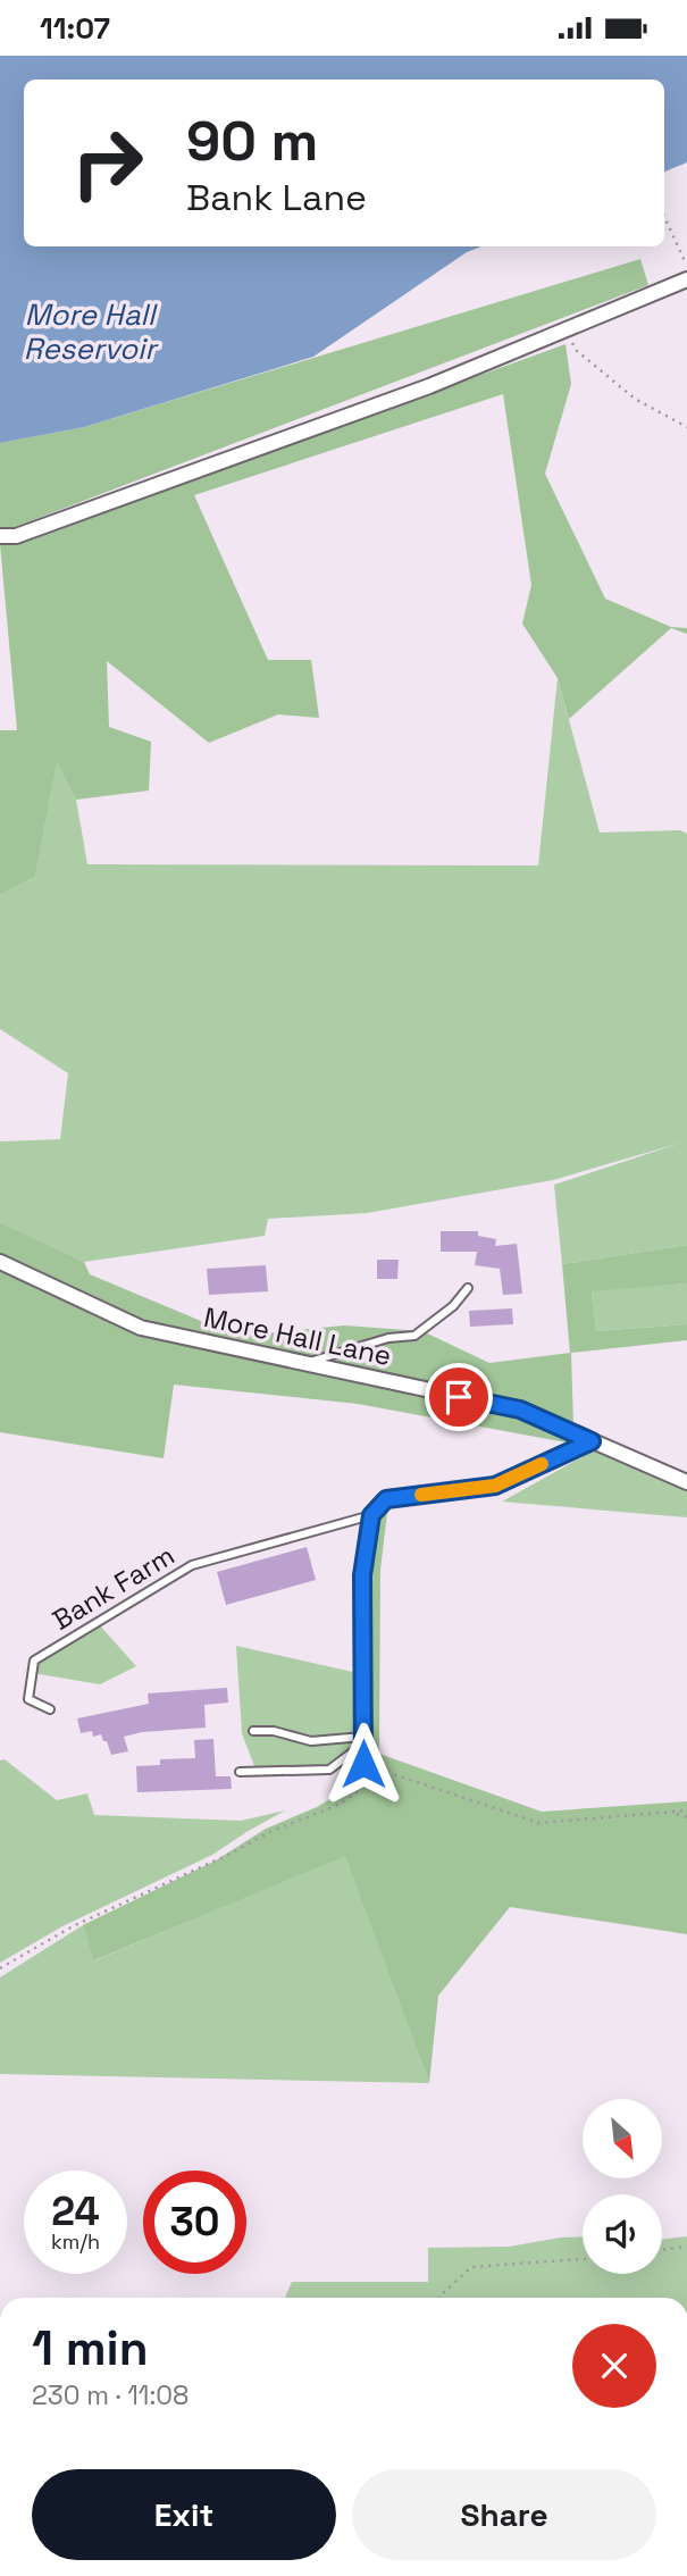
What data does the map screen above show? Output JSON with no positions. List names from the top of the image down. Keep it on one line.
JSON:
{"streets":{"street":["More Hall Lane"],"lane":["Bank Farm"]},"water":["More Hall Reservoir"],"north":"bottom right","page":{"status":"11:07","turn":["90 m","Bank Lane"],"speed":"24 km/h","limit":"30","heading":["1 min","230 m · 11:08"],"buttons":["Exit","Share"]}}
